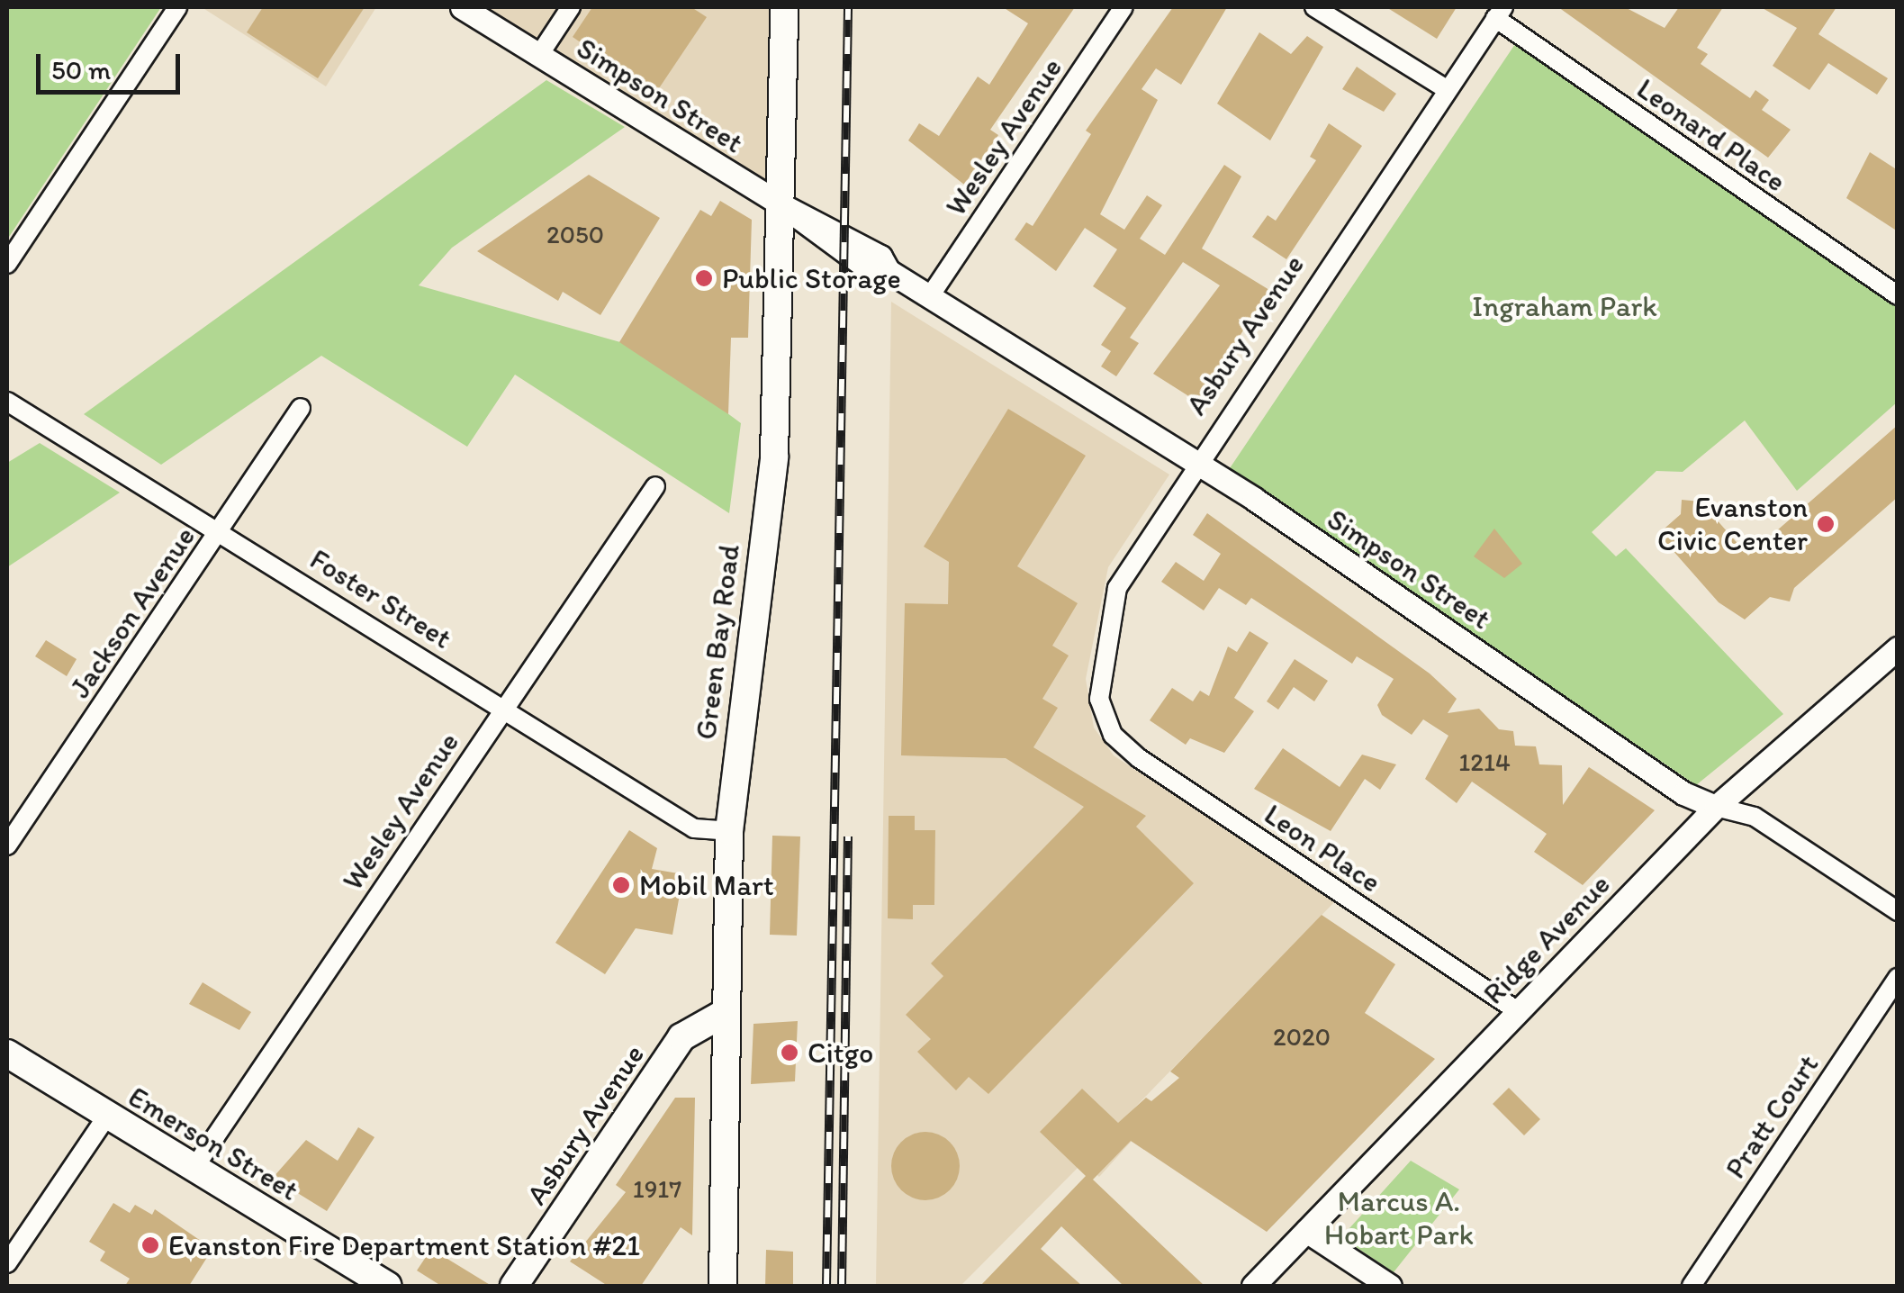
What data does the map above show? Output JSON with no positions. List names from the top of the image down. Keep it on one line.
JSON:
{"streets":{"main road":["Asbury Avenue","Green Bay Road","Emerson Street"],"street":["Simpson Street","Leonard Place","Wesley Avenue","Foster Street","Jackson Avenue","Leon Place","Ridge Avenue","Pratt Court"]},"crossings":[["Simpson Street","Wesley Avenue"],["Simpson Street","Asbury Avenue"],["Simpson Street","Green Bay Road"],["Simpson Street","Ridge Avenue"],["Leonard Place","Asbury Avenue"],["Wesley Avenue","Foster Street"],["Wesley Avenue","Emerson Street"],["Asbury Avenue","Green Bay Road"],["Asbury Avenue","Leon Place"],["Foster Street","Jackson Avenue"],["Foster Street","Green Bay Road"],["Leon Place","Ridge Avenue"]],"parks":["Ingraham Park","Marcus A. Hobart Park"],"places":["Public Storage","Evanston Civic Center","Mobil Mart","Citgo","Evanston Fire Department Station #21"],"house_numbers":["2050","1214","2020","1917"],"scale_bar":"50 m"}
